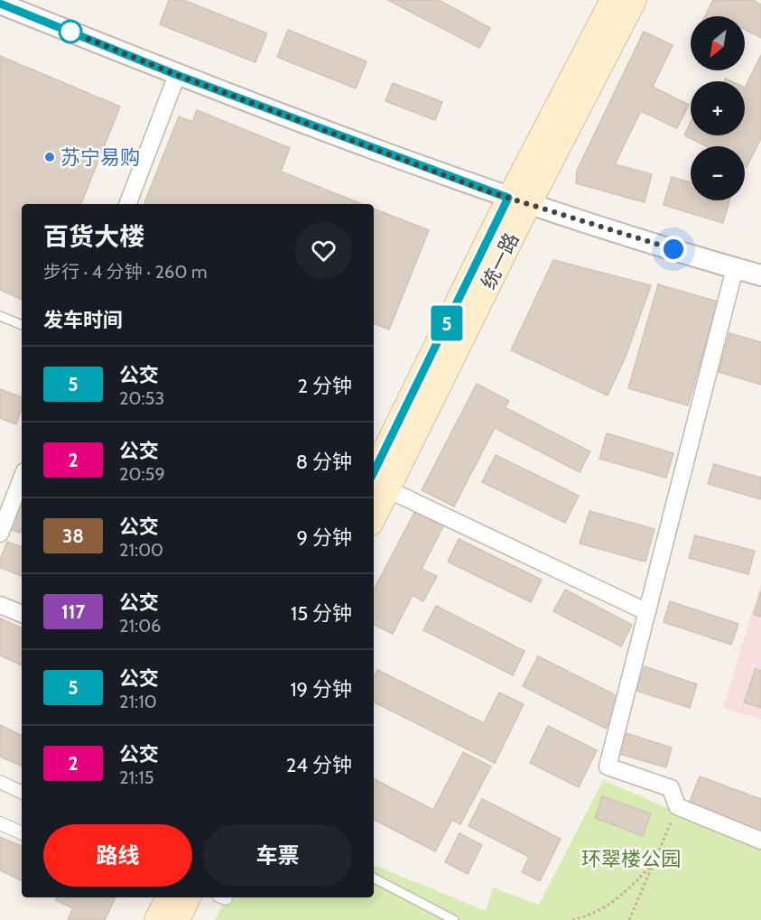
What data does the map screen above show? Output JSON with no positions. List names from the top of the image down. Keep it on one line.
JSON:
{"streets":{"main road":["统一路"]},"parks":["环翠楼公园"],"places":["苏宁易购"],"lines":["bus line 5"],"north":"bottom left","page":{"on_map":"5","map_buttons":["+","−"],"heading":[["百货大楼","步行 · 4 分钟 · 260 m"],"发车时间"],"list":[{"mark":"5","name":"公交","note":"20:53","value":"2 分钟"},{"mark":"2","name":"公交","note":"20:59","value":"8 分钟"},{"mark":"38","name":"公交","note":"21:00","value":"9 分钟"},{"mark":"117","name":"公交","note":"21:06","value":"15 分钟"},{"mark":"5","name":"公交","note":"21:10","value":"19 分钟"},{"mark":"2","name":"公交","note":"21:15","value":"24 分钟"}],"buttons":["路线","车票"]}}
